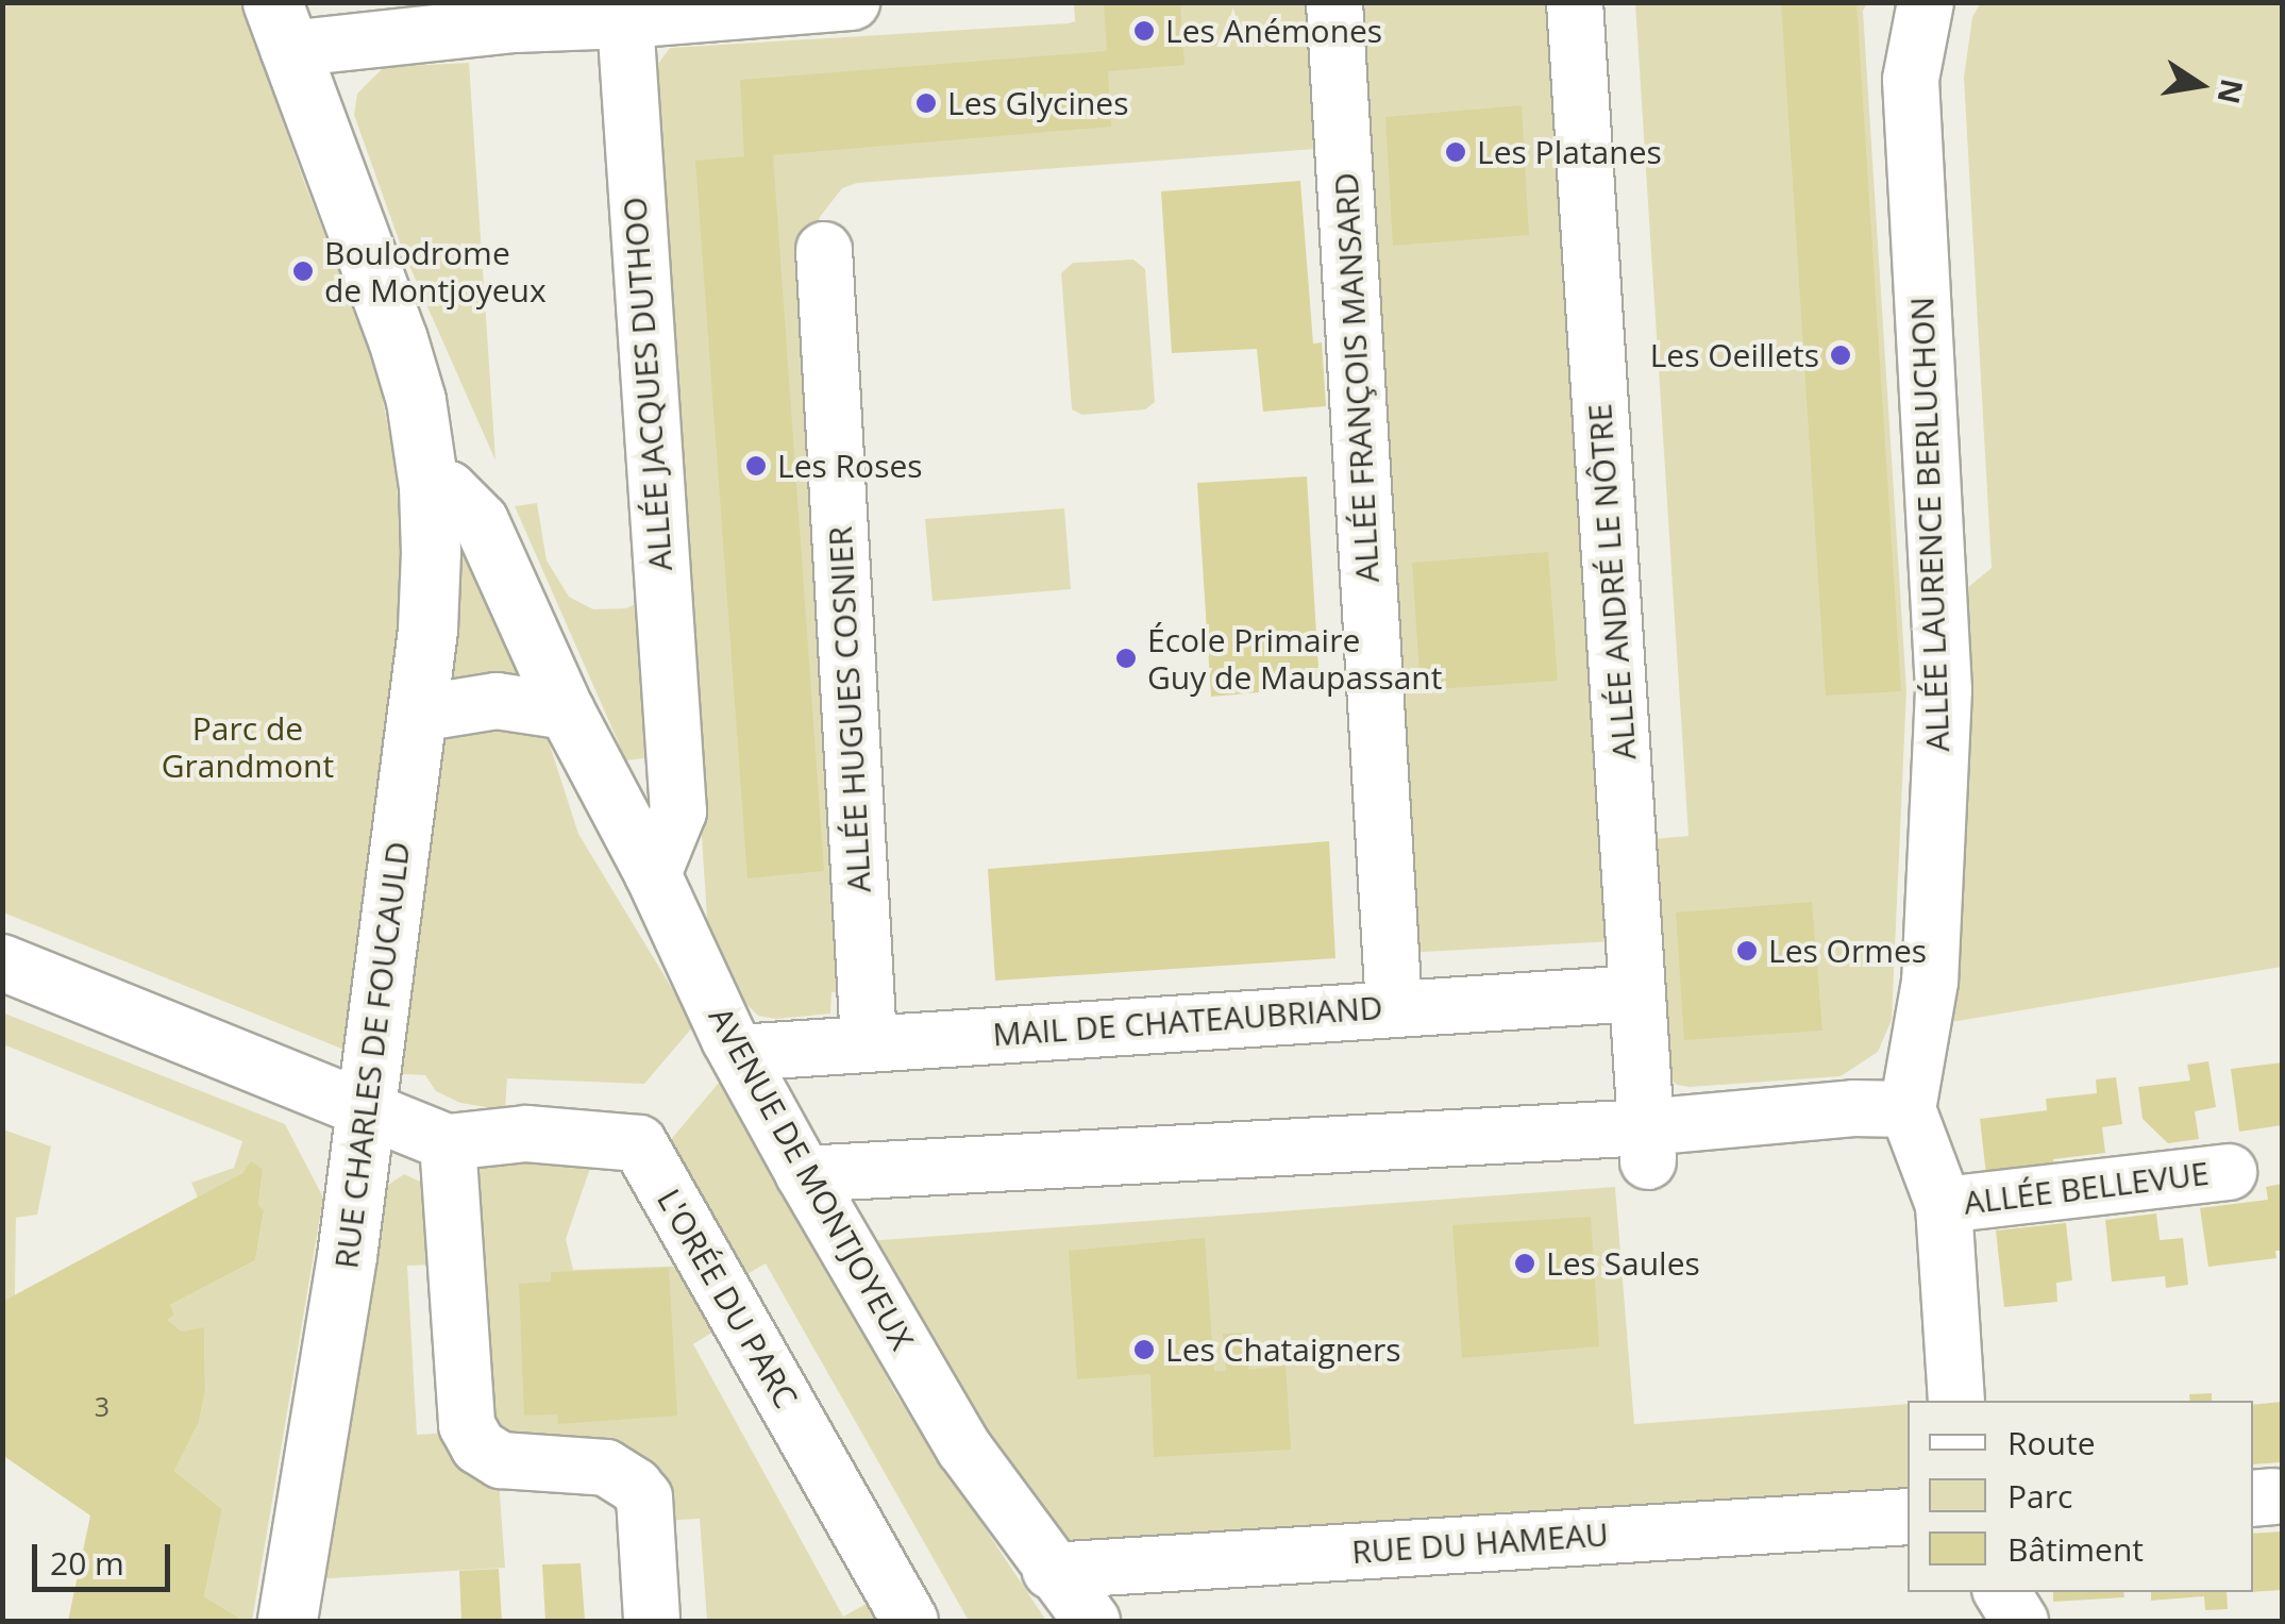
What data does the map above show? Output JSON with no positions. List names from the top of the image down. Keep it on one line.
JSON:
{"streets":{"street":["ALLÉE FRANÇOIS MANSARD","ALLÉE JACQUES DUTHOO","ALLÉE LAURENCE BERLUCHON","ALLÉE ANDRÉ LE NÔTRE","ALLÉE HUGUES COSNIER","MAIL DE CHATEAUBRIAND","RUE CHARLES DE FOUCAULD","AVENUE DE MONTJOYEUX","ALLÉE BELLEVUE","L'ORÉE DU PARC","RUE DU HAMEAU"]},"crossings":[["ALLÉE FRANÇOIS MANSARD","MAIL DE CHATEAUBRIAND"],["ALLÉE JACQUES DUTHOO","AVENUE DE MONTJOYEUX"],["ALLÉE LAURENCE BERLUCHON","ALLÉE BELLEVUE"],["ALLÉE ANDRÉ LE NÔTRE","MAIL DE CHATEAUBRIAND"],["ALLÉE HUGUES COSNIER","MAIL DE CHATEAUBRIAND"],["MAIL DE CHATEAUBRIAND","AVENUE DE MONTJOYEUX"],["RUE CHARLES DE FOUCAULD","AVENUE DE MONTJOYEUX"],["RUE CHARLES DE FOUCAULD","L'ORÉE DU PARC"],["AVENUE DE MONTJOYEUX","RUE DU HAMEAU"]],"parks":["Parc de Grandmont"],"places":["Les Anémones","Les Glycines","Les Platanes","Boulodrome de Montjoyeux","Les Oeillets","Les Roses","École Primaire Guy de Maupassant","Les Ormes","Les Saules","Les Chataigners"],"house_numbers":["3"],"legend":["Route","Parc","Bâtiment"],"scale_bar":"20 m","north":"right"}
